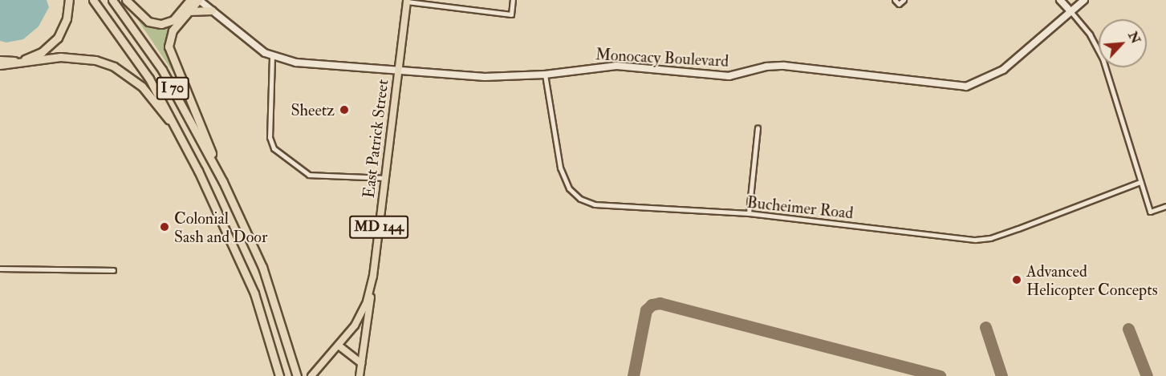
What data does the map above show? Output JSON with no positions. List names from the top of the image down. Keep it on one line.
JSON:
{"streets":{"highway":["I 70"],"main road":["Monocacy Boulevard","East Patrick Street","MD 144"],"street":["Bucheimer Road"]},"crossings":[["Monocacy Boulevard","East Patrick Street"],["Monocacy Boulevard","Bucheimer Road"]],"places":["Sheetz","Colonial Sash and Door","Advanced Helicopter Concepts"],"north":"top right"}
